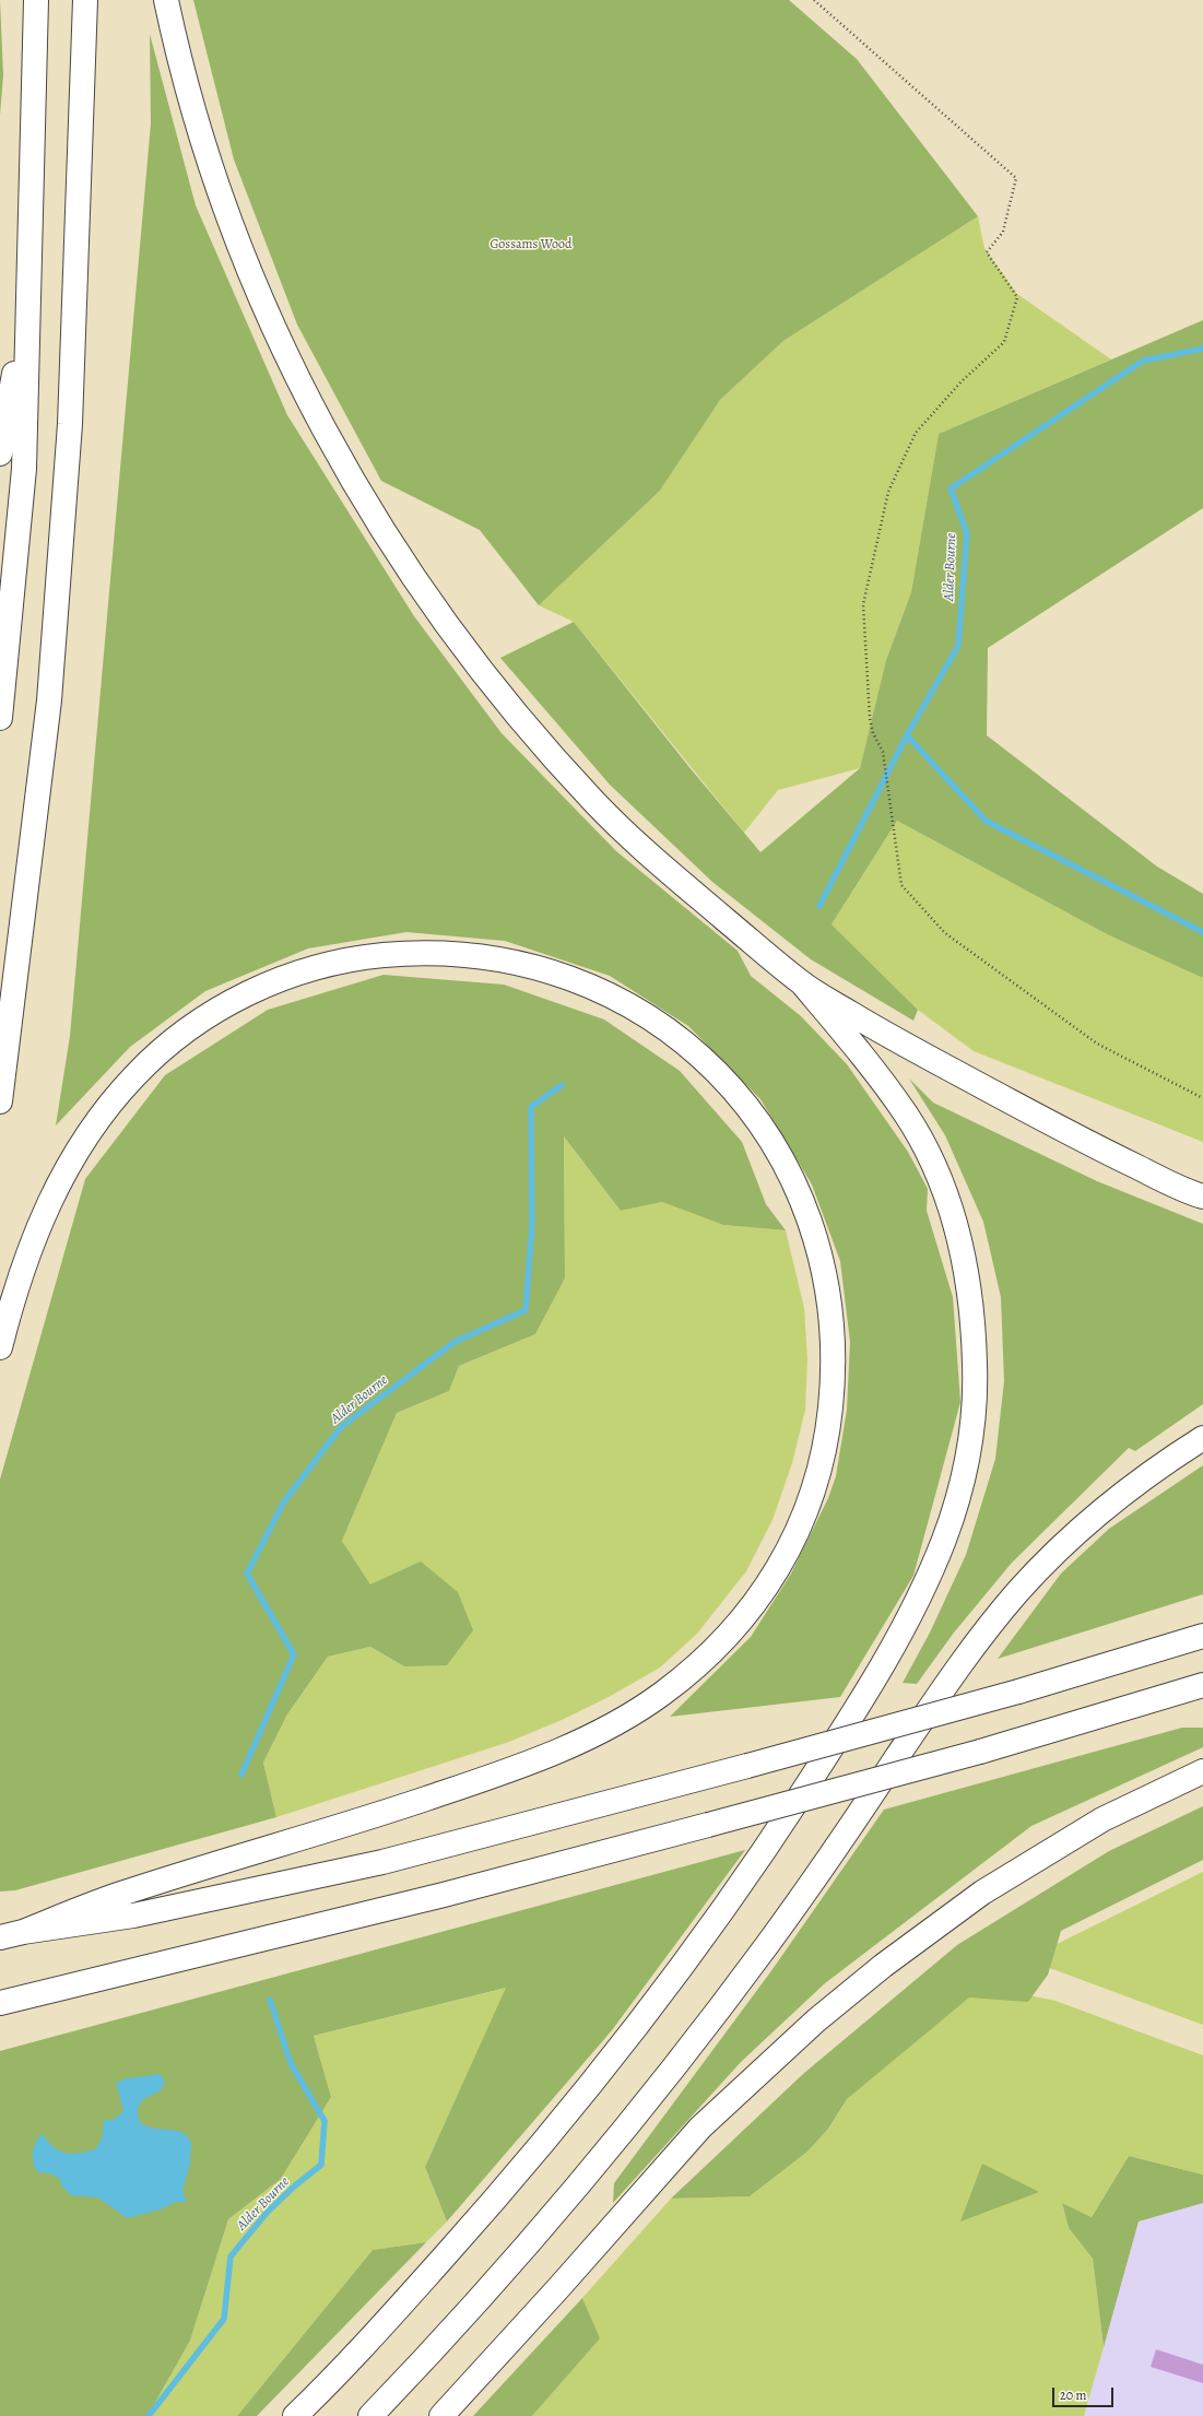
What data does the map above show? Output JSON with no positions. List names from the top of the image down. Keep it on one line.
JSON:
{"water":["Alder Bourne"],"parks":["Gossams Wood"],"scale_bar":"20 m"}
